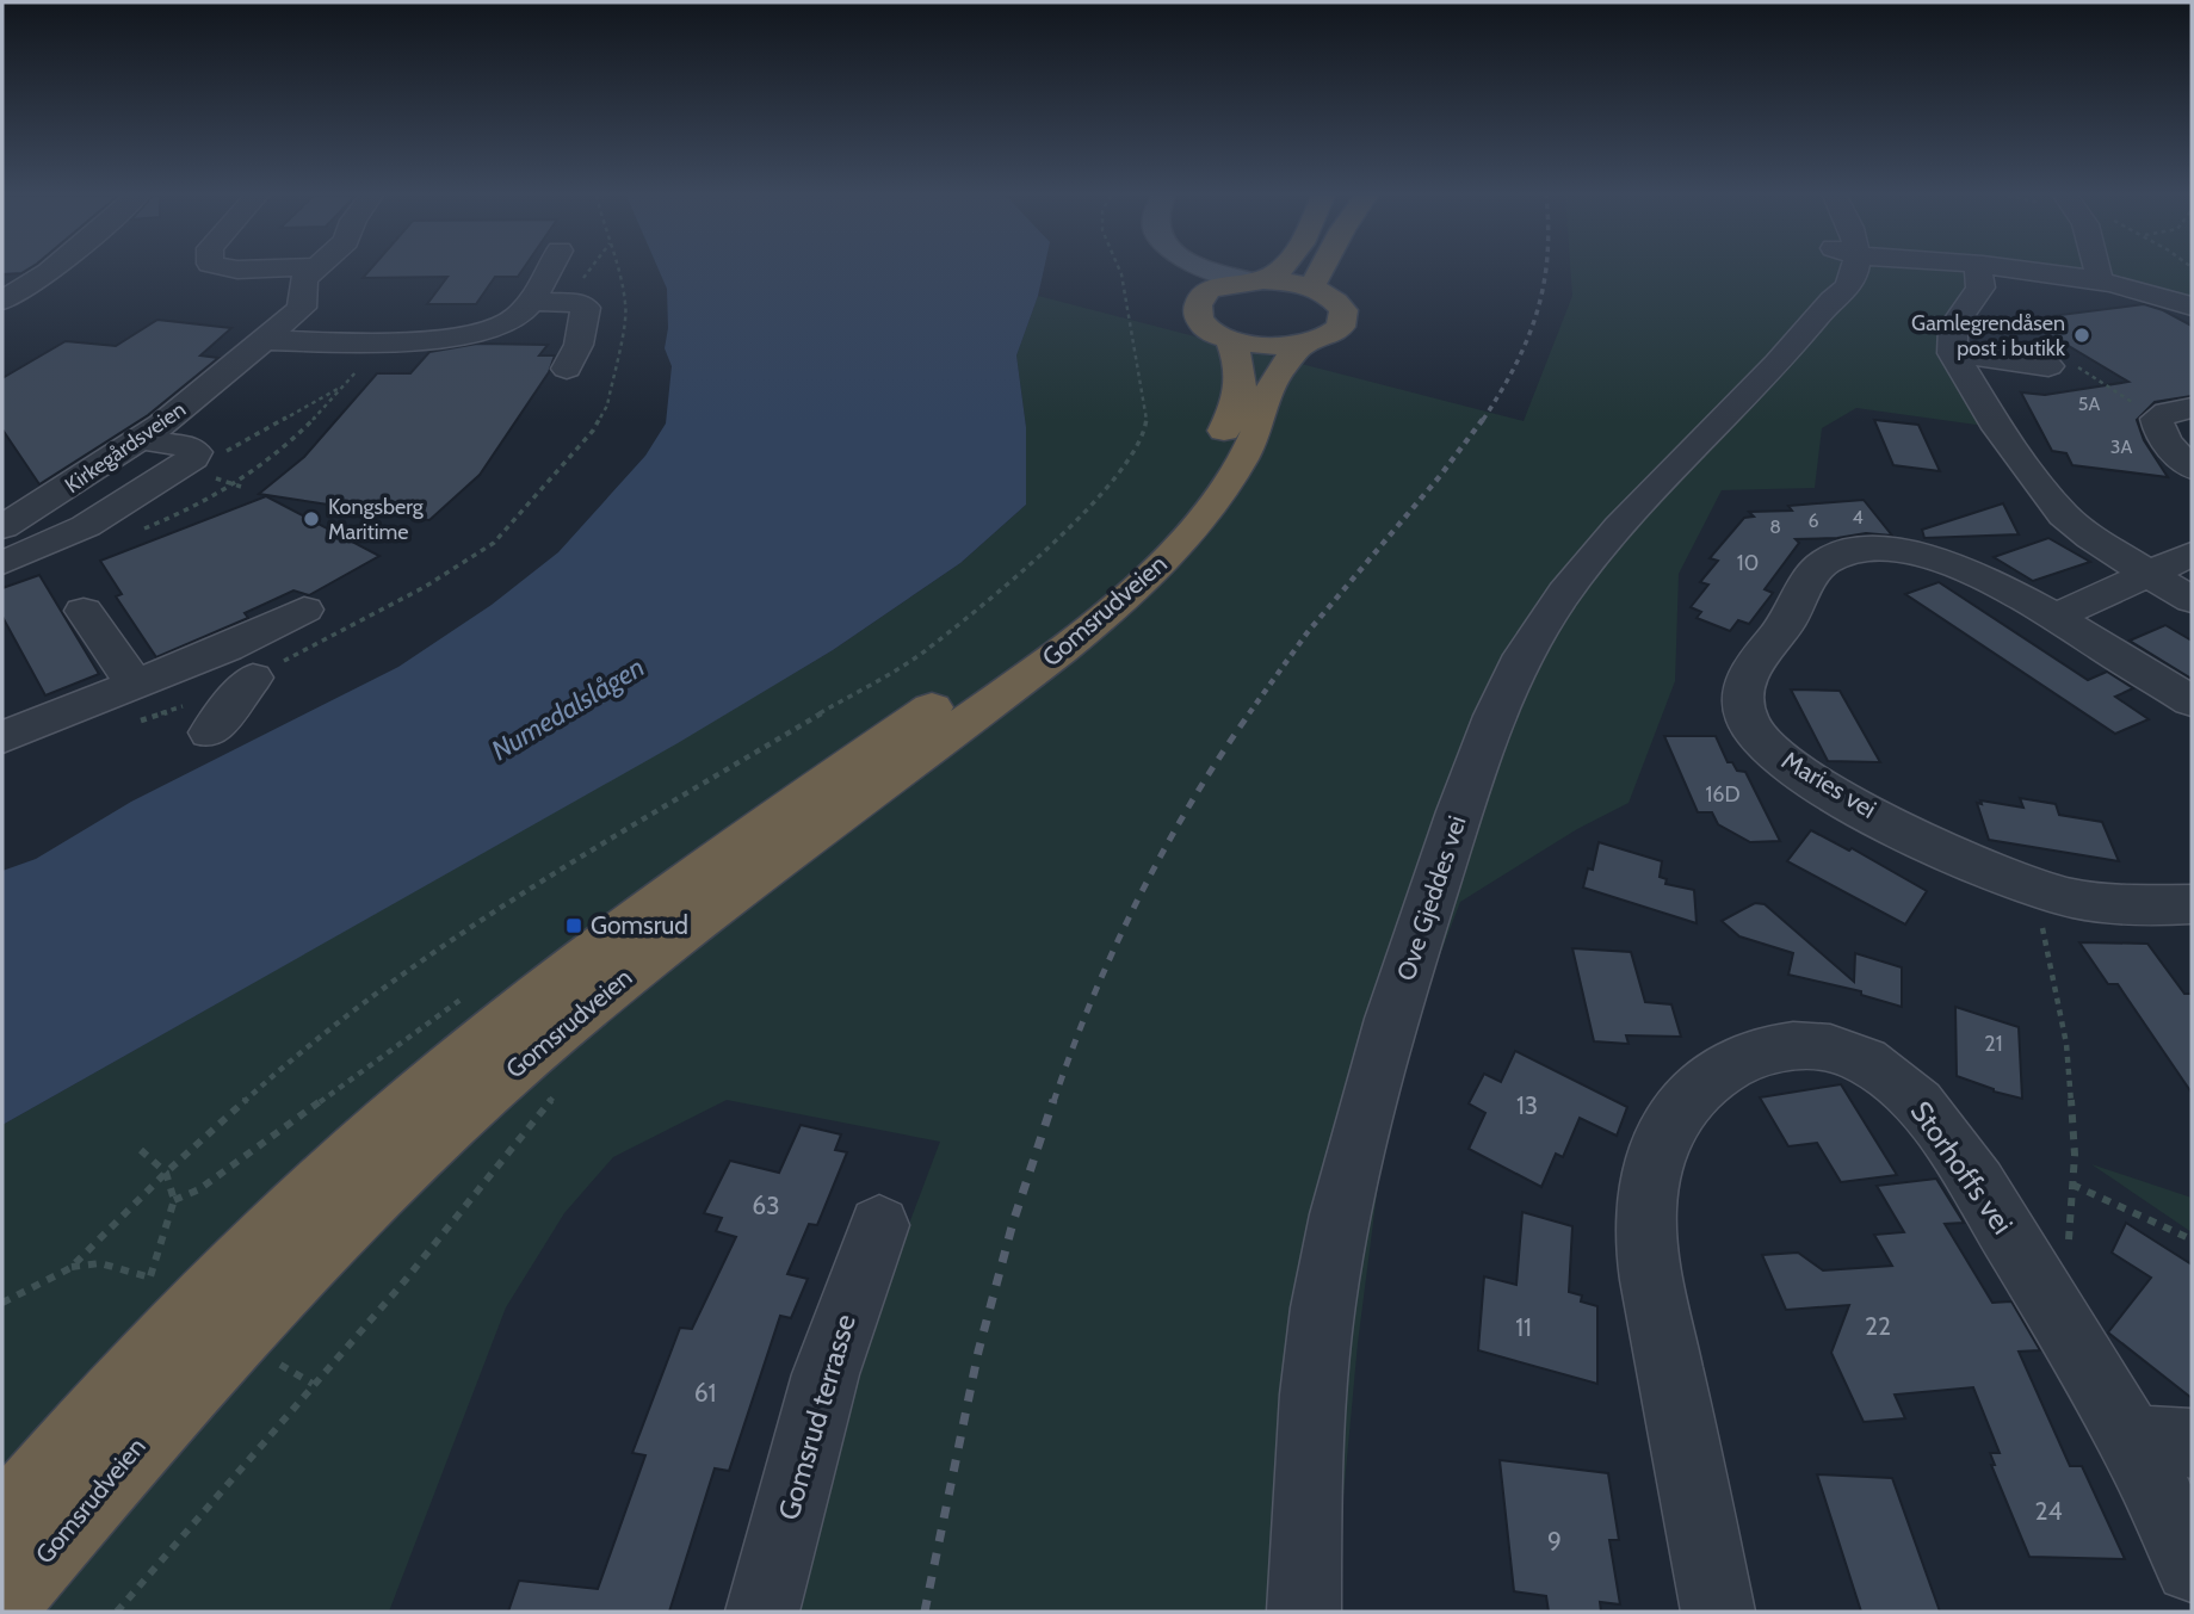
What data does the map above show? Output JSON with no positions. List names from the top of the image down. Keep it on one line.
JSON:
{"streets":{"highway":["Gomsrudveien"],"street":["Kirkegårdsveien","Maries vei","Ove Gjeddes vei","Storhoffs vei","Gomsrud terrasse"]},"water":["Numedalslågen"],"places":{"other":["Gamlegrendåsen post i butikk","Kongsberg Maritime"],"transit":["Gomsrud"]},"house_numbers":["5A","3A","4","6","8","10","16D","21","13","63","22","11","61","24","9"]}
